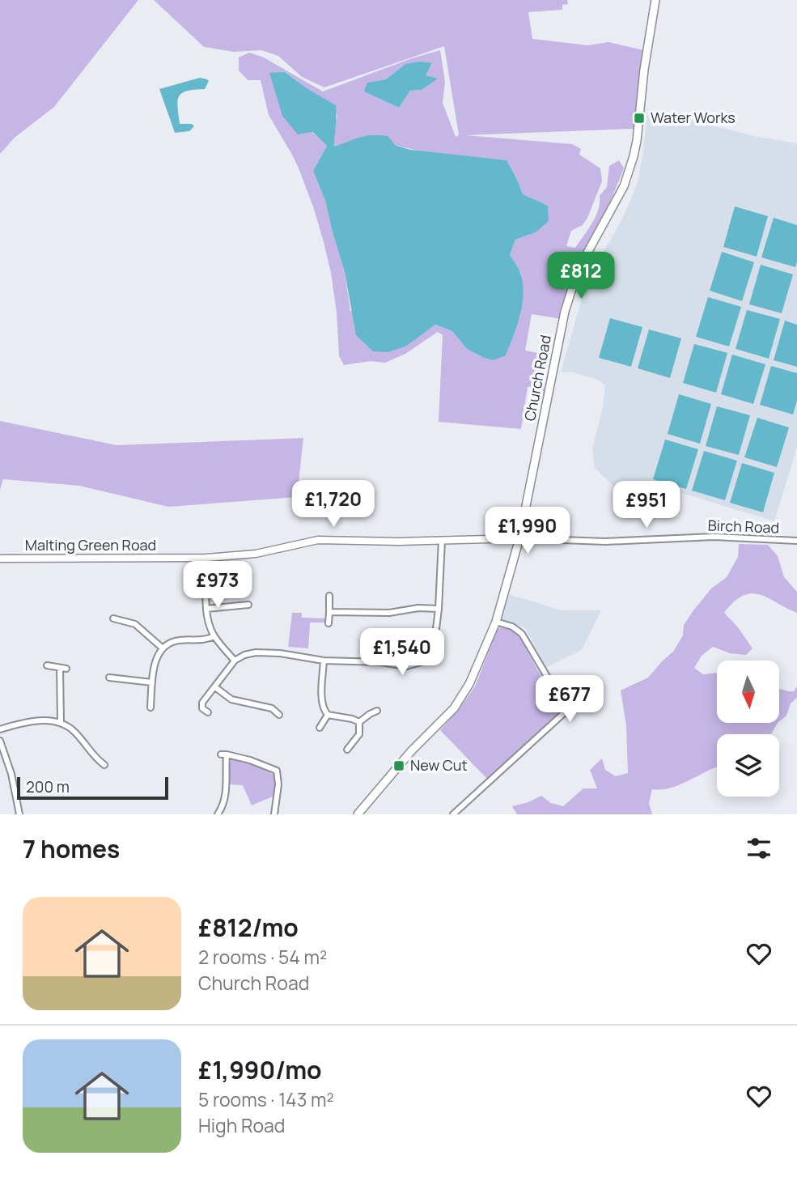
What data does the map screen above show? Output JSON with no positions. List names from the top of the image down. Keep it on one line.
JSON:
{"streets":{"main road":["Church Road"],"street":["Birch Road","Malting Green Road"]},"crossings":[["Church Road","Birch Road"],["Church Road","Malting Green Road"],["Birch Road","Malting Green Road"]],"places":{"transit":["Water Works","New Cut"]},"scale_bar":"200 m","north":"bottom","page":{"price":["£812","£1,720","£951","£1,990","£973","£1,540","£677"],"scale":"200 m","heading":"7 homes","list":[{"name":"£812/mo","note":"2 rooms · 54 m² · Church Road"},{"name":"£1,990/mo","note":"5 rooms · 143 m² · High Road"}]}}
